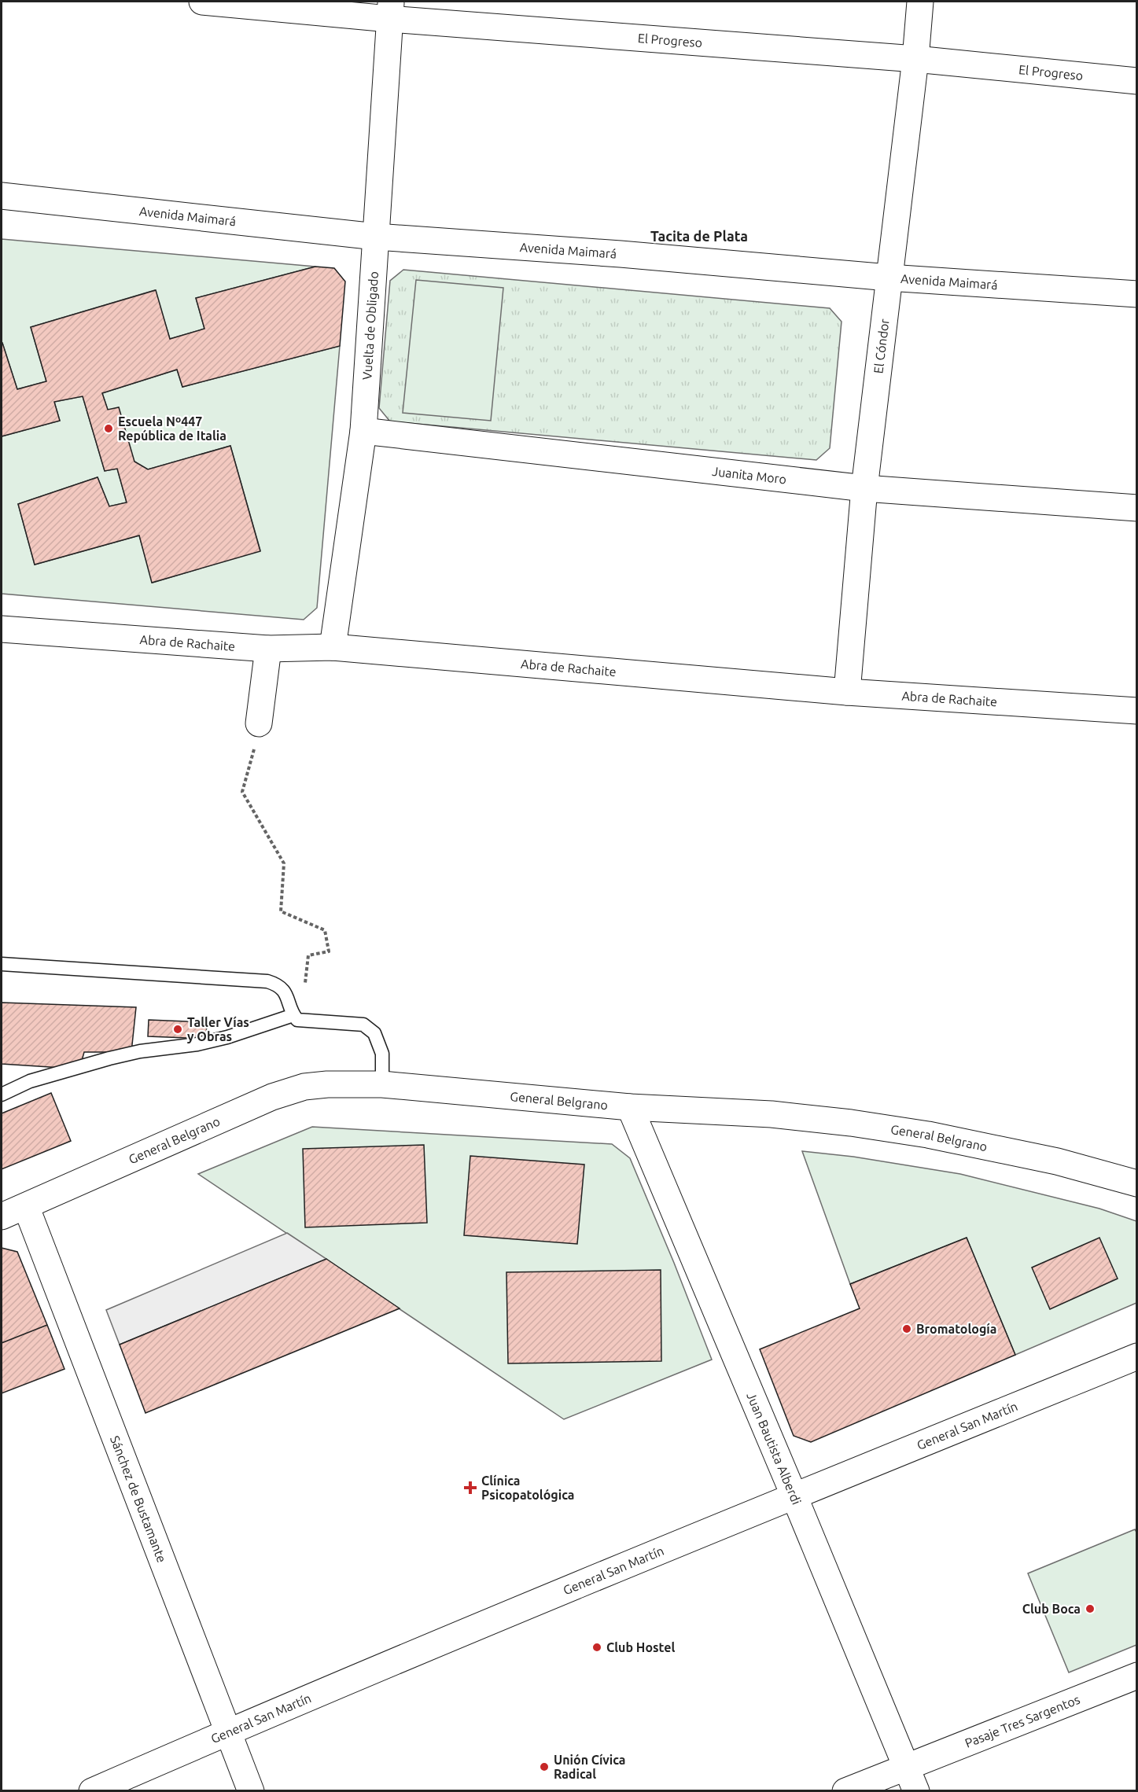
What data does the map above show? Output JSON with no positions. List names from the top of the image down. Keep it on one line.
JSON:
{"streets":{"street":["El Progreso","Avenida Maimará","Vuelta de Obligado","El Cóndor","Juanita Moro","Abra de Rachaite","General Belgrano","General San Martín","Juan Bautista Alberdi","Sánchez de Bustamante","Pasaje Tres Sargentos"]},"crossings":[["El Progreso","Vuelta de Obligado"],["El Progreso","El Cóndor"],["Avenida Maimará","Vuelta de Obligado"],["Avenida Maimará","El Cóndor"],["Vuelta de Obligado","Juanita Moro"],["Vuelta de Obligado","Abra de Rachaite"],["El Cóndor","Juanita Moro"],["El Cóndor","Abra de Rachaite"],["General Belgrano","Juan Bautista Alberdi"],["General Belgrano","Sánchez de Bustamante"],["General San Martín","Juan Bautista Alberdi"],["General San Martín","Sánchez de Bustamante"],["Juan Bautista Alberdi","Pasaje Tres Sargentos"]],"districts":["Tacita de Plata"],"places":{"other":["Escuela Nº447 República de Italia","Taller Vías y Obras","Bromatología","Club Boca","Club Hostel","Unión Cívica Radical"],"health":["Clínica Psicopatológica"]}}
